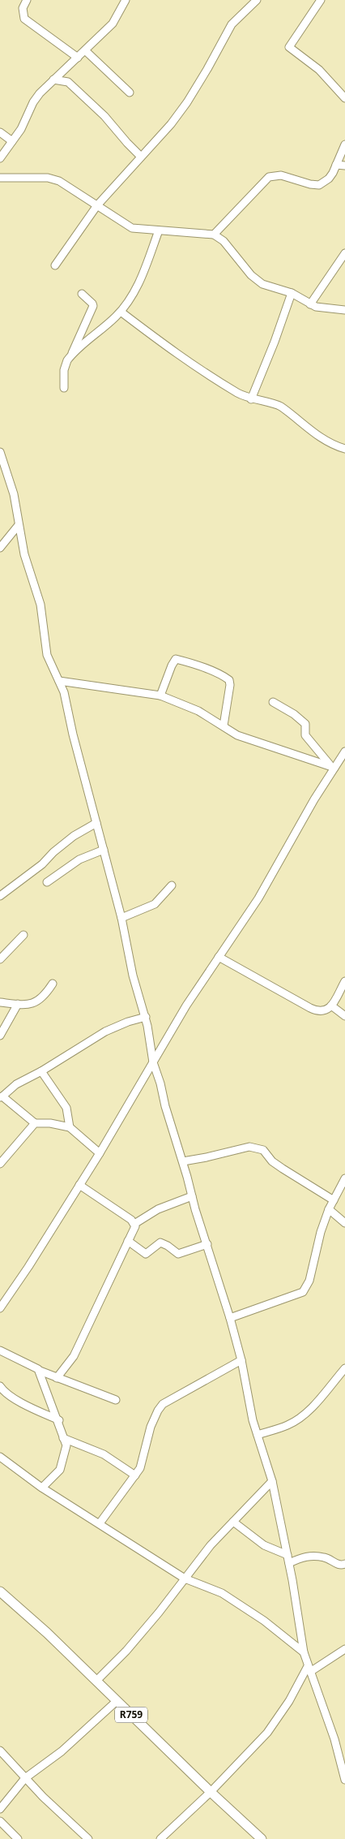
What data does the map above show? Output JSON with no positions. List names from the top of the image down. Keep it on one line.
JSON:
{"streets":{"main road":["R759"]}}
